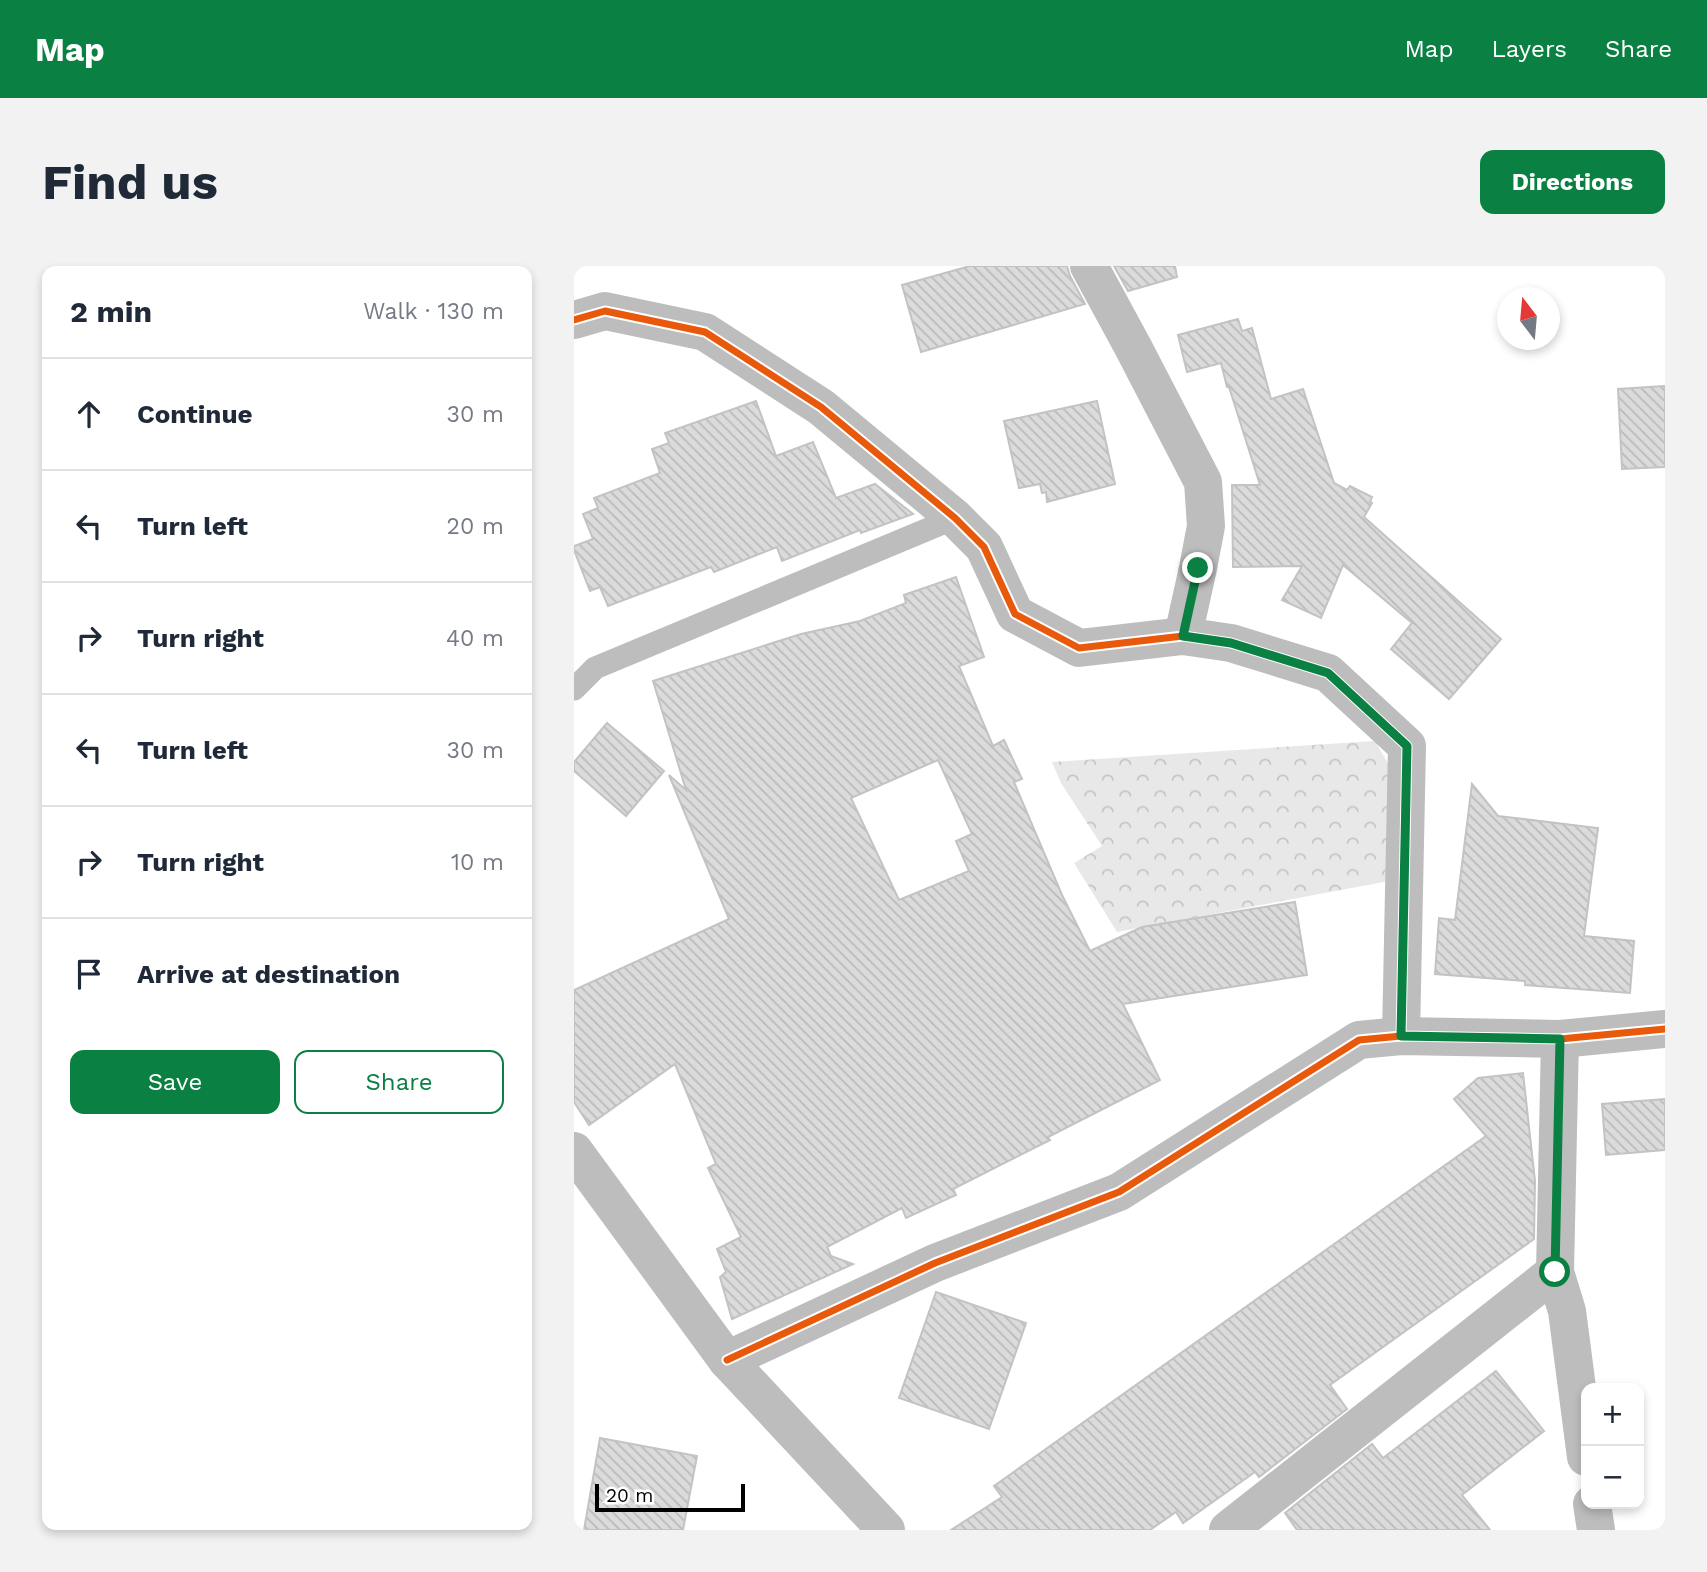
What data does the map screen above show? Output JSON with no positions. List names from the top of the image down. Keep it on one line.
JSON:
{"scale_bar":"20 m","north":"top","page":{"header":"Map","nav":["Map","Layers","Share"],"buttons":["Directions",["Save","Share"]],"title":"Find us","heading":["2 min","Walk · 130 m"],"list":[["Continue","30 m"],["Turn left","20 m"],["Turn right","40 m"],["Turn left","30 m"],["Turn right","10 m"],"Arrive at destination"],"map_buttons":["+","−"],"scale":"20 m"}}
